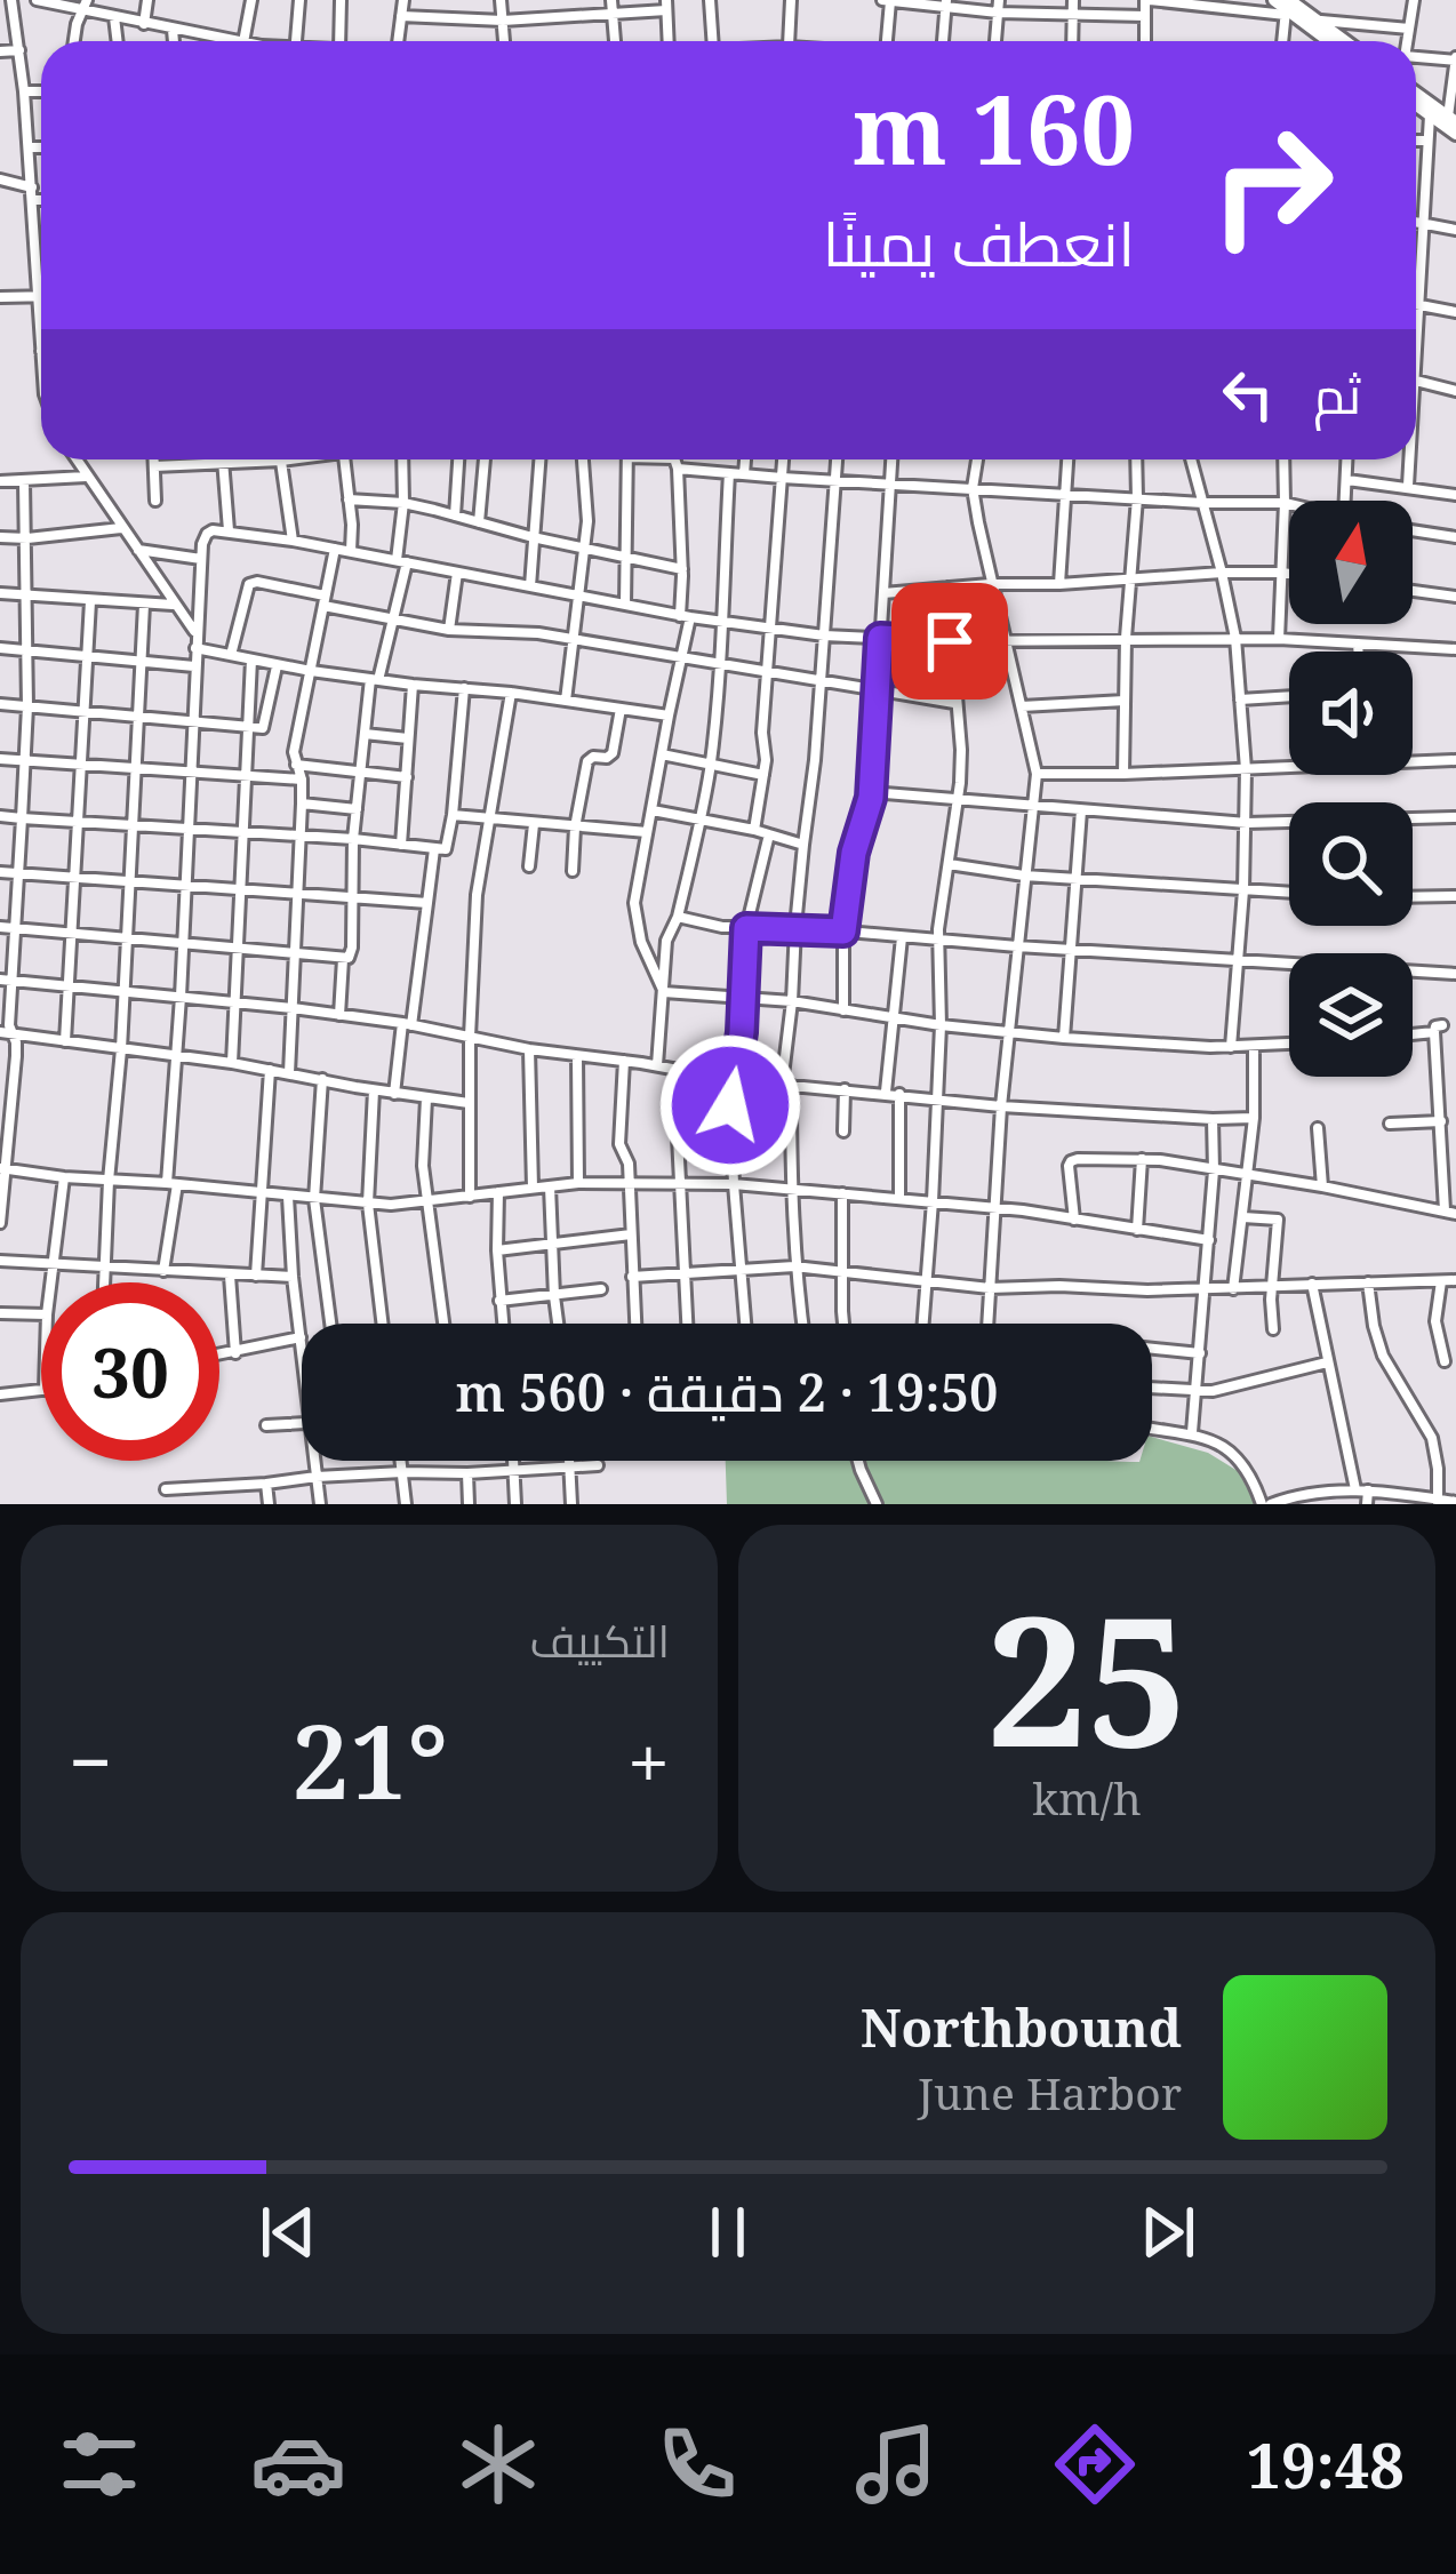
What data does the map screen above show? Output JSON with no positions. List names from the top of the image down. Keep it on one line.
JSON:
{"north":"top","page":{"turn":["160 m","انعطف يمينًا"],"then":"ثم","limit":"30","trip":"19:50 · 2 دقيقة · 560 m","tile":[["25","km/h"],"التكييف"],"heat":["−","21°","+"],"song":["Northbound","June Harbor"],"tabs":"19:48"}}
